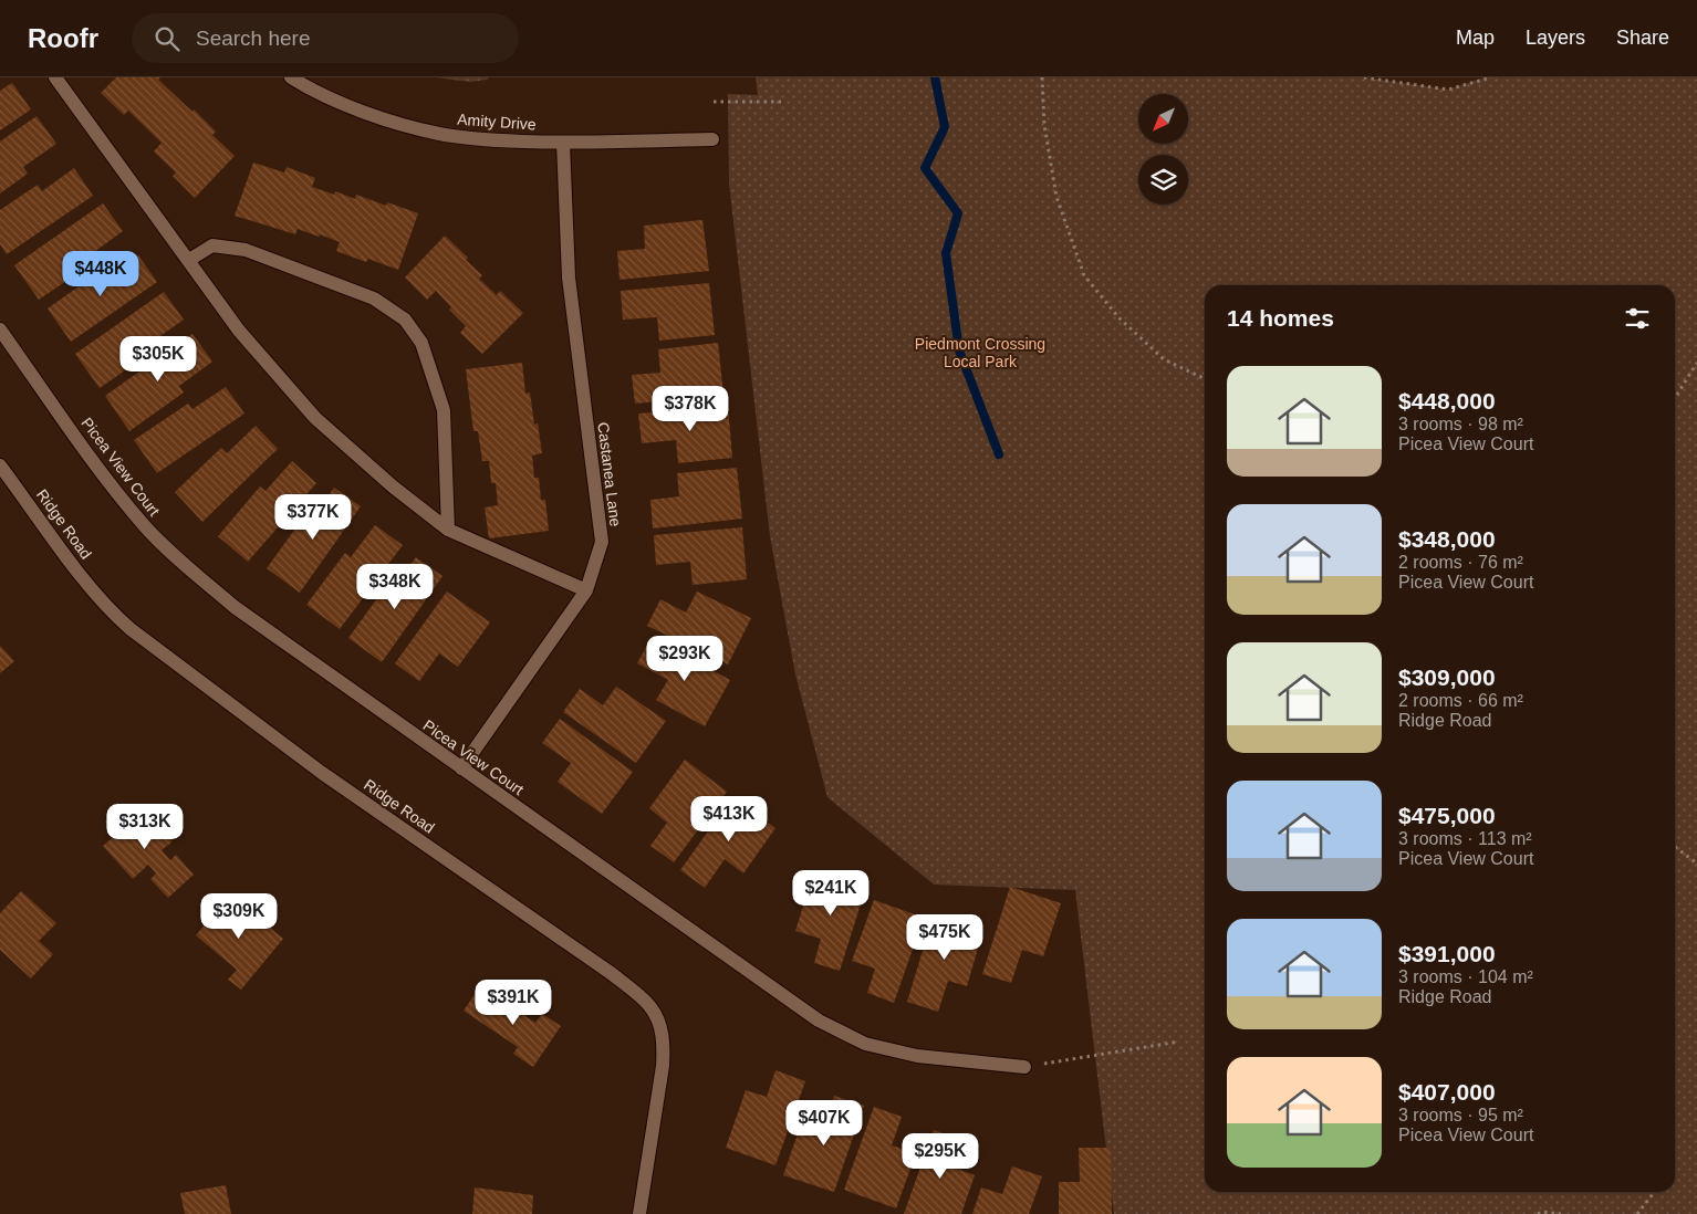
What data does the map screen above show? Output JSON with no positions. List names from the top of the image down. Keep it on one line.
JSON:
{"streets":{"street":["Amity Drive","Picea View Court","Castanea Lane","Ridge Road"]},"crossings":[["Amity Drive","Castanea Lane"],["Picea View Court","Castanea Lane"]],"parks":["Piedmont Crossing Local Park"],"north":"bottom left","page":{"header":"Roofr","search":"Search here","nav":["Map","Layers","Share"],"price":["$448K","$305K","$378K","$377K","$348K","$293K","$413K","$313K","$241K","$309K","$475K","$391K","$407K","$295K"],"heading":"14 homes","list":[{"name":"$448,000","note":"3 rooms · 98 m² · Picea View Court"},{"name":"$348,000","note":"2 rooms · 76 m² · Picea View Court"},{"name":"$309,000","note":"2 rooms · 66 m² · Ridge Road"},{"name":"$475,000","note":"3 rooms · 113 m² · Picea View Court"},{"name":"$391,000","note":"3 rooms · 104 m² · Ridge Road"},{"name":"$407,000","note":"3 rooms · 95 m² · Picea View Court"}]}}
